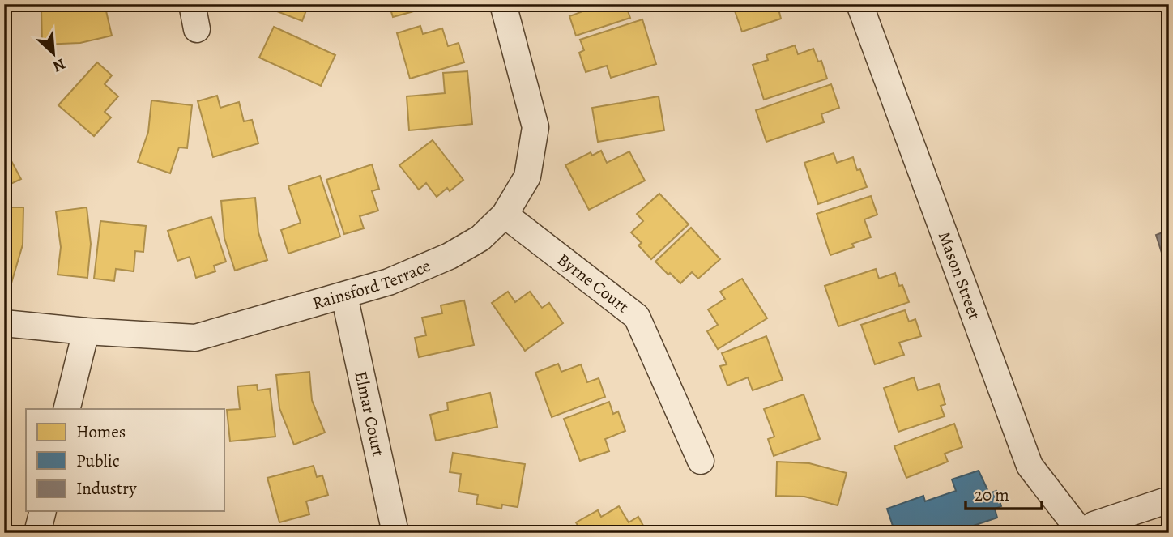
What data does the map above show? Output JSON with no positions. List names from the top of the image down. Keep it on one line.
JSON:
{"streets":{"street":["Mason Street","Byrne Court","Rainsford Terrace","Elmar Court"]},"crossings":[["Byrne Court","Rainsford Terrace"],["Rainsford Terrace","Elmar Court"]],"legend":["Homes","Public","Industry"],"scale_bar":"20 m","north":"bottom right"}
